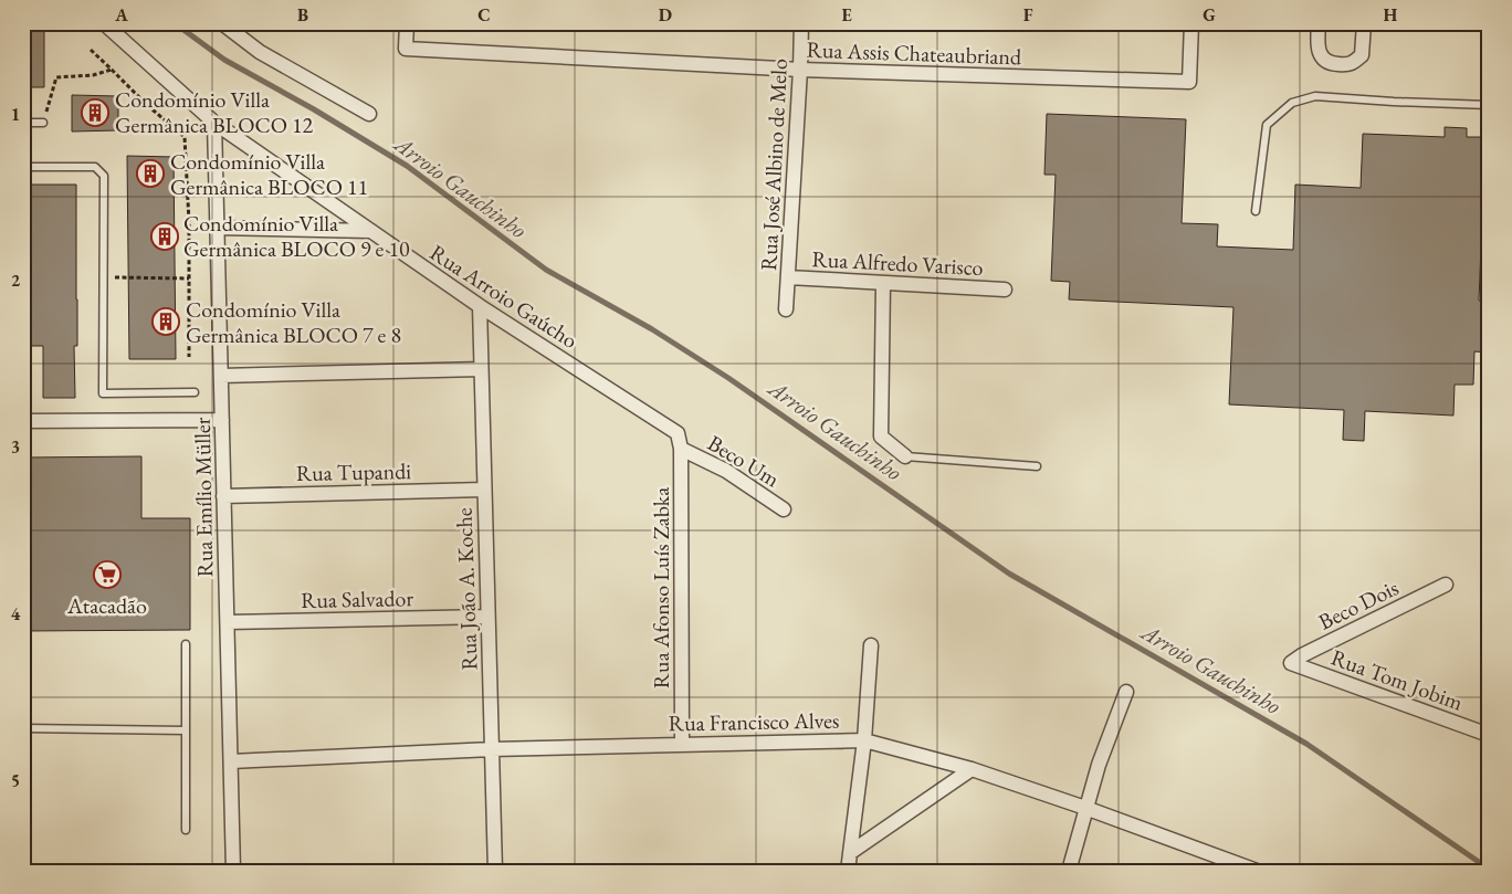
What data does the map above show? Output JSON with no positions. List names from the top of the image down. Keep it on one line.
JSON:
{"streets":{"street":["Rua Assis Chateaubriand","Rua José Albino de Melo","Rua Alfredo Varisco","Rua Arroio Gaúcho","Beco Um","Rua Tupandi","Rua Emílio Müller","Rua Afonso Luís Zabka","Rua João A. Koche","Rua Salvador","Beco Dois","Rua Tom Jobim","Rua Francisco Alves"]},"crossings":[["Rua Assis Chateaubriand","Rua José Albino de Melo"],["Rua José Albino de Melo","Rua Alfredo Varisco"],["Rua Arroio Gaúcho","Rua Emílio Müller"],["Rua Arroio Gaúcho","Rua Afonso Luís Zabka"],["Rua Arroio Gaúcho","Rua João A. Koche"],["Beco Um","Rua Afonso Luís Zabka"],["Rua Tupandi","Rua Emílio Müller"],["Rua Tupandi","Rua João A. Koche"],["Rua Emílio Müller","Rua Salvador"],["Rua Emílio Müller","Rua Francisco Alves"],["Rua Afonso Luís Zabka","Rua Francisco Alves"],["Rua João A. Koche","Rua Salvador"],["Rua João A. Koche","Rua Francisco Alves"],["Beco Dois","Rua Tom Jobim"]],"water":["Arroio Gauchinho"],"places":{"building":["Condomínio Villa Germânica BLOCO 12","Condomínio Villa Germânica BLOCO 11","Condomínio Villa Germânica BLOCO 9 e 10","Condomínio Villa Germânica BLOCO 7 e 8"],"supermarket":["Atacadão"]},"grid":{"columns":["A","B","C","D","E","F","G","H"],"rows":["1","2","3","4","5"]}}
